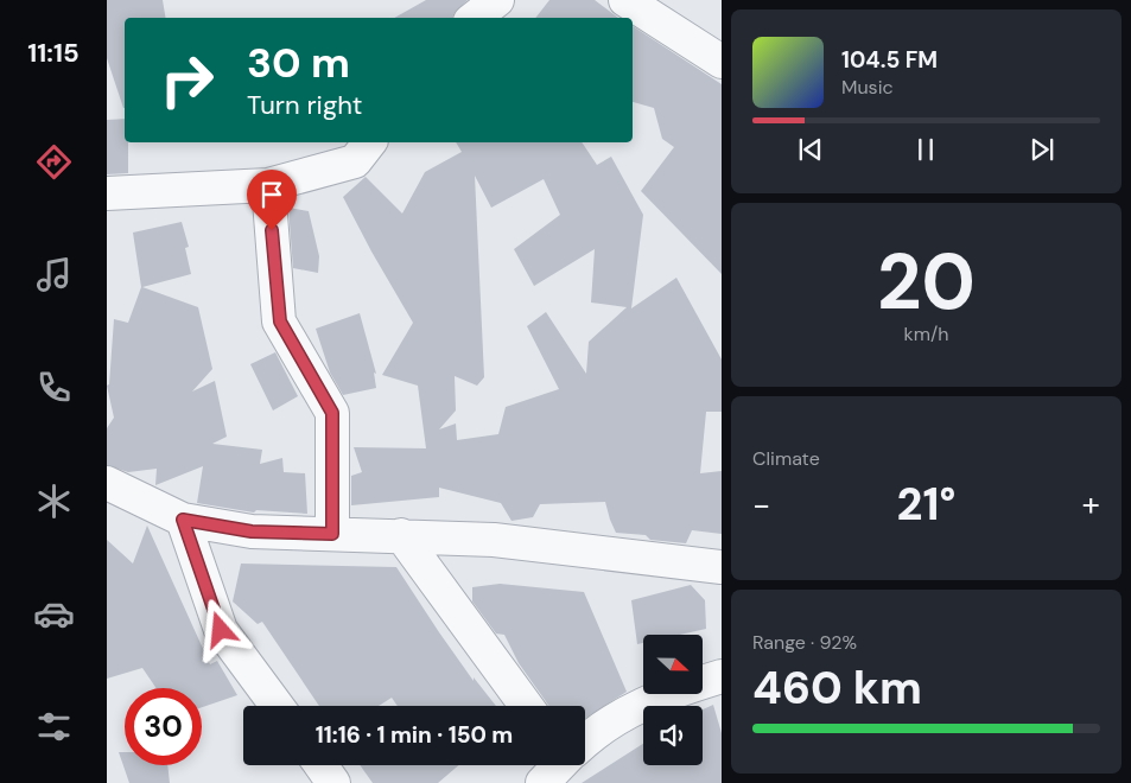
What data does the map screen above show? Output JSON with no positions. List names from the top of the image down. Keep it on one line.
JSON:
{"north":"right","page":{"tabs":"11:15","turn":["30 m","Turn right"],"song":["104.5 FM","Music"],"tile":[["20","km/h"],"Climate",["Range · 92%","460 km"]],"heat":["−","21°","+"],"limit":"30","trip":"11:16 · 1 min · 150 m"}}
